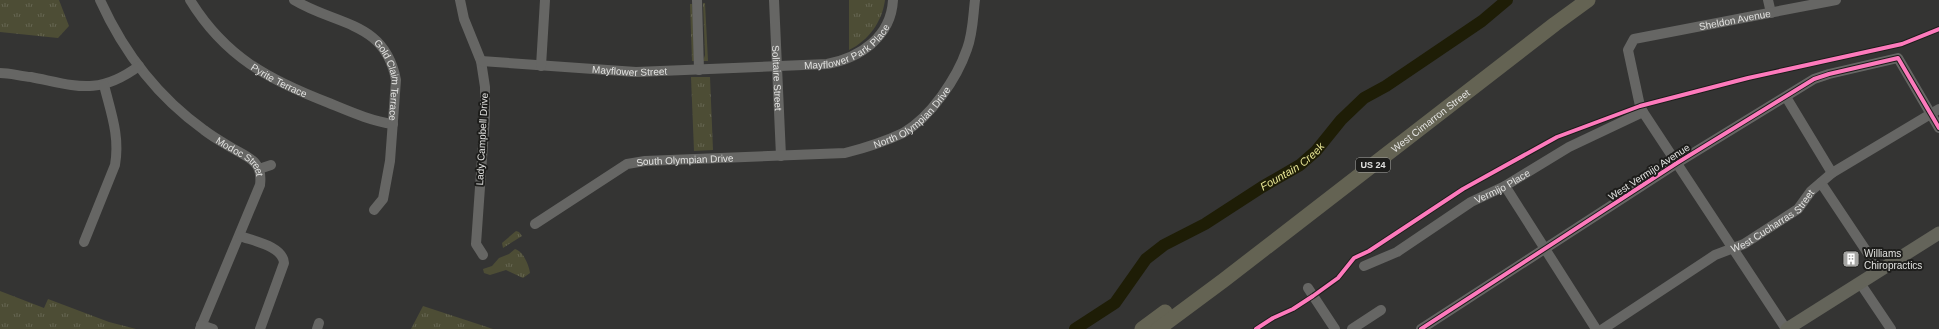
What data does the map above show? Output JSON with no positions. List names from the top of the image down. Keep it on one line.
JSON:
{"streets":{"highway":["West Cimarron Street","US 24"],"street":["Sheldon Avenue","Mayflower Park Place","Mayflower Street","Solitaire Street","Pyrite Terrace","Gold Claim Terrace","North Olympian Drive","Lady Campbell Drive","Modoc Street","South Olympian Drive","West Vermijo Avenue","Vermijo Place","West Cucharras Street"]},"crossings":[["Sheldon Avenue","Vermijo Place"],["Mayflower Park Place","Mayflower Street"],["Mayflower Park Place","Solitaire Street"],["Mayflower Street","Solitaire Street"],["Mayflower Street","Lady Campbell Drive"],["Solitaire Street","North Olympian Drive"],["Solitaire Street","South Olympian Drive"],["Pyrite Terrace","Gold Claim Terrace"],["North Olympian Drive","South Olympian Drive"],["West Vermijo Avenue","West Cucharras Street"]],"water":["Fountain Creek"],"places":{"building":["Williams Chiropractics"]}}
